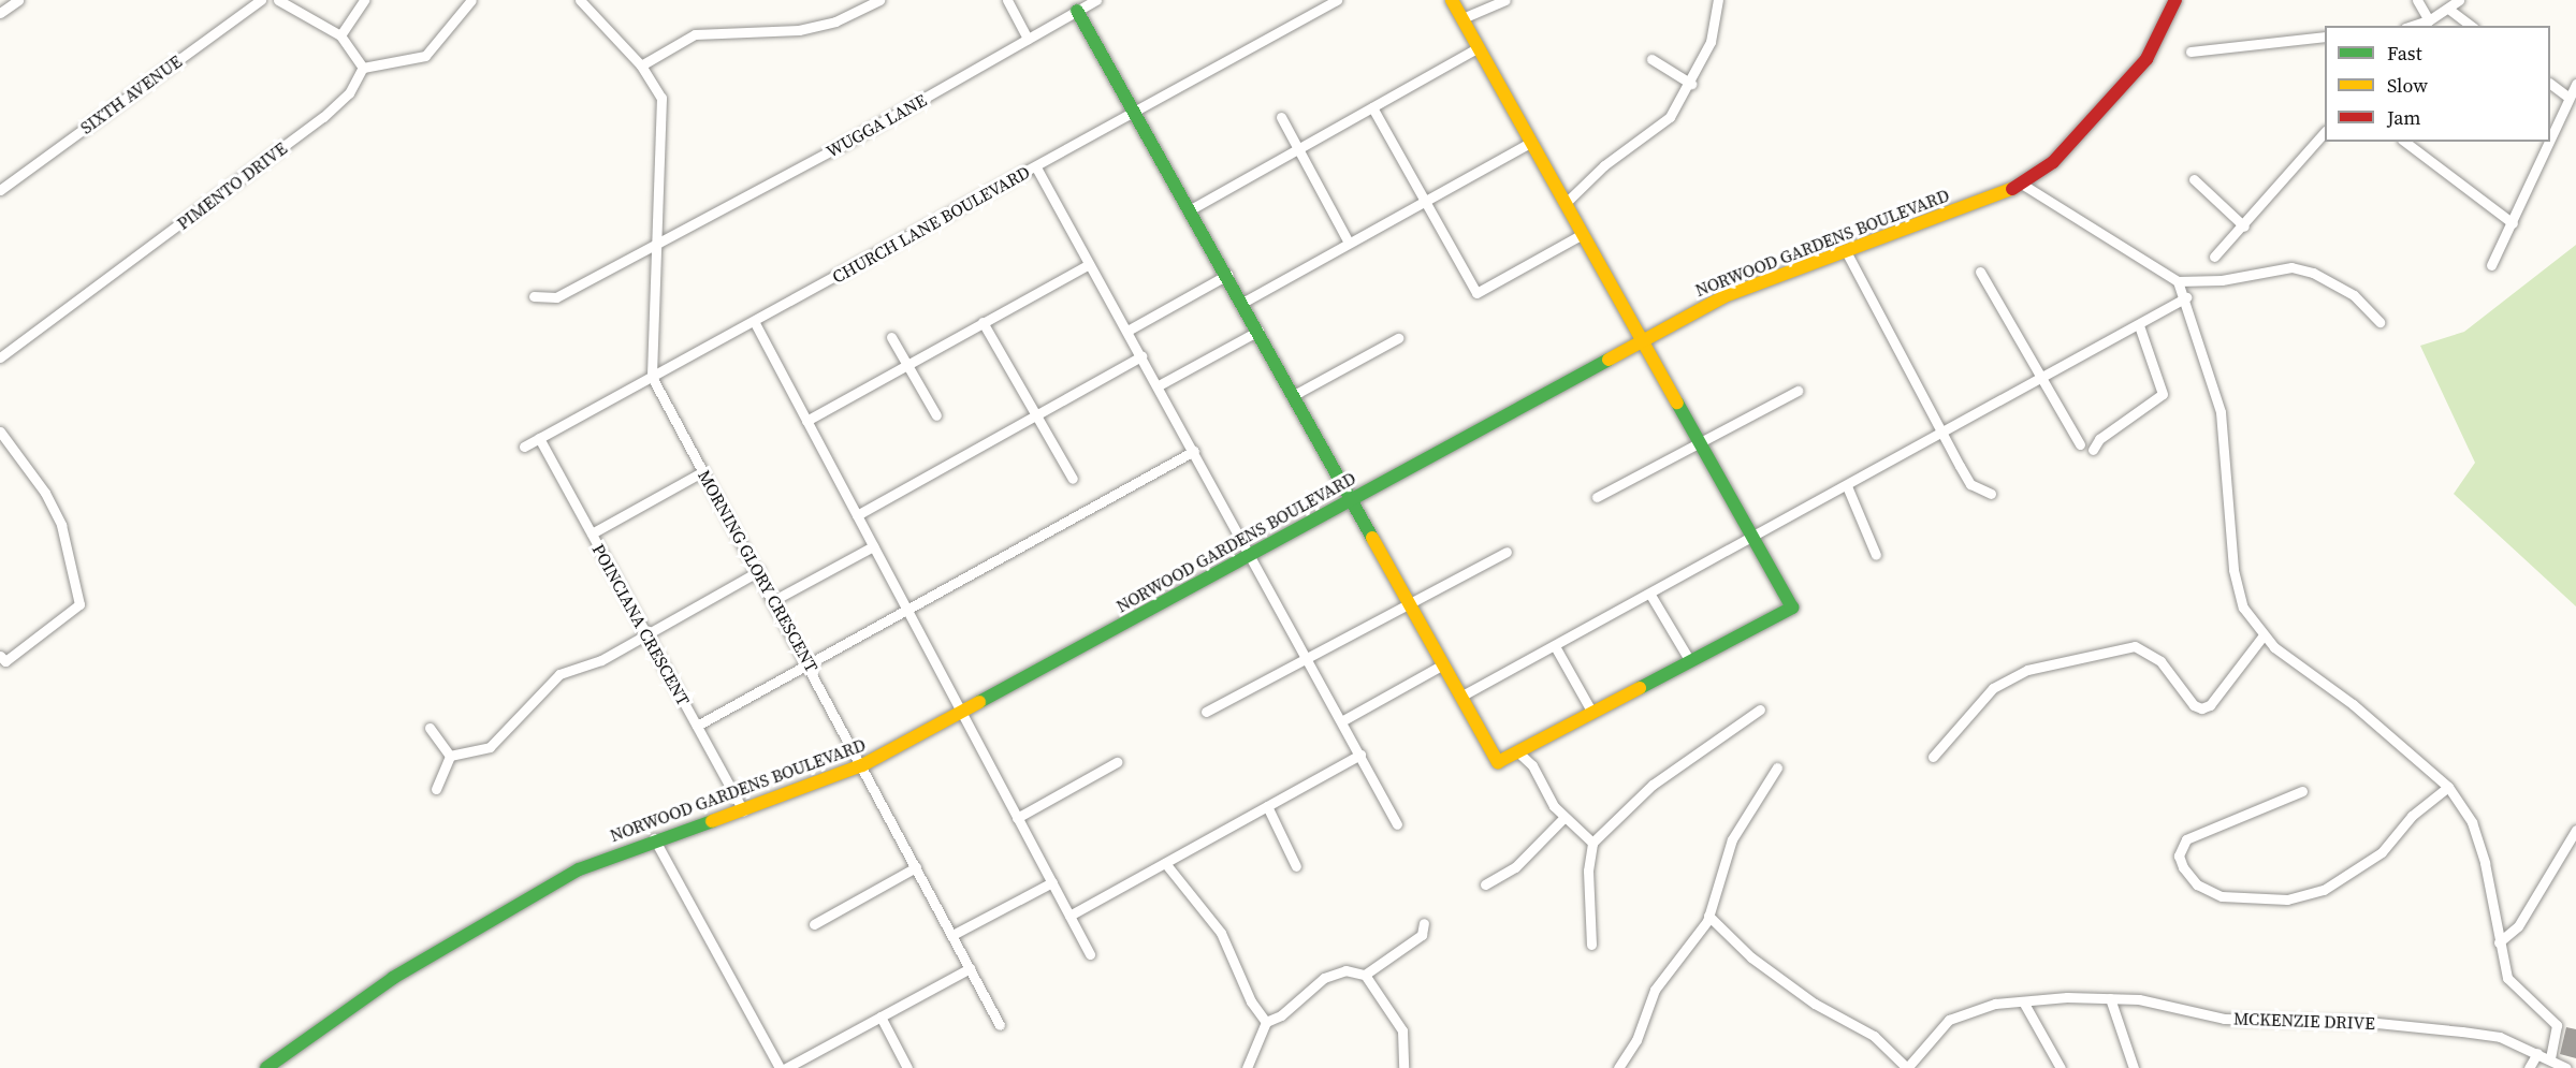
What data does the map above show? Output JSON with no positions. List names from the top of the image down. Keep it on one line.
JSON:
{"streets":{"street":["SIXTH AVENUE","WUGGA LANE","PIMENTO DRIVE","CHURCH LANE BOULEVARD","NORWOOD GARDENS BOULEVARD","MORNING GLORY CRESCENT","POINCIANA CRESCENT","MCKENZIE DRIVE"]},"crossings":[["CHURCH LANE BOULEVARD","MORNING GLORY CRESCENT"],["CHURCH LANE BOULEVARD","POINCIANA CRESCENT"],["NORWOOD GARDENS BOULEVARD","MORNING GLORY CRESCENT"],["NORWOOD GARDENS BOULEVARD","POINCIANA CRESCENT"]],"legend":["Fast","Slow","Jam"]}
